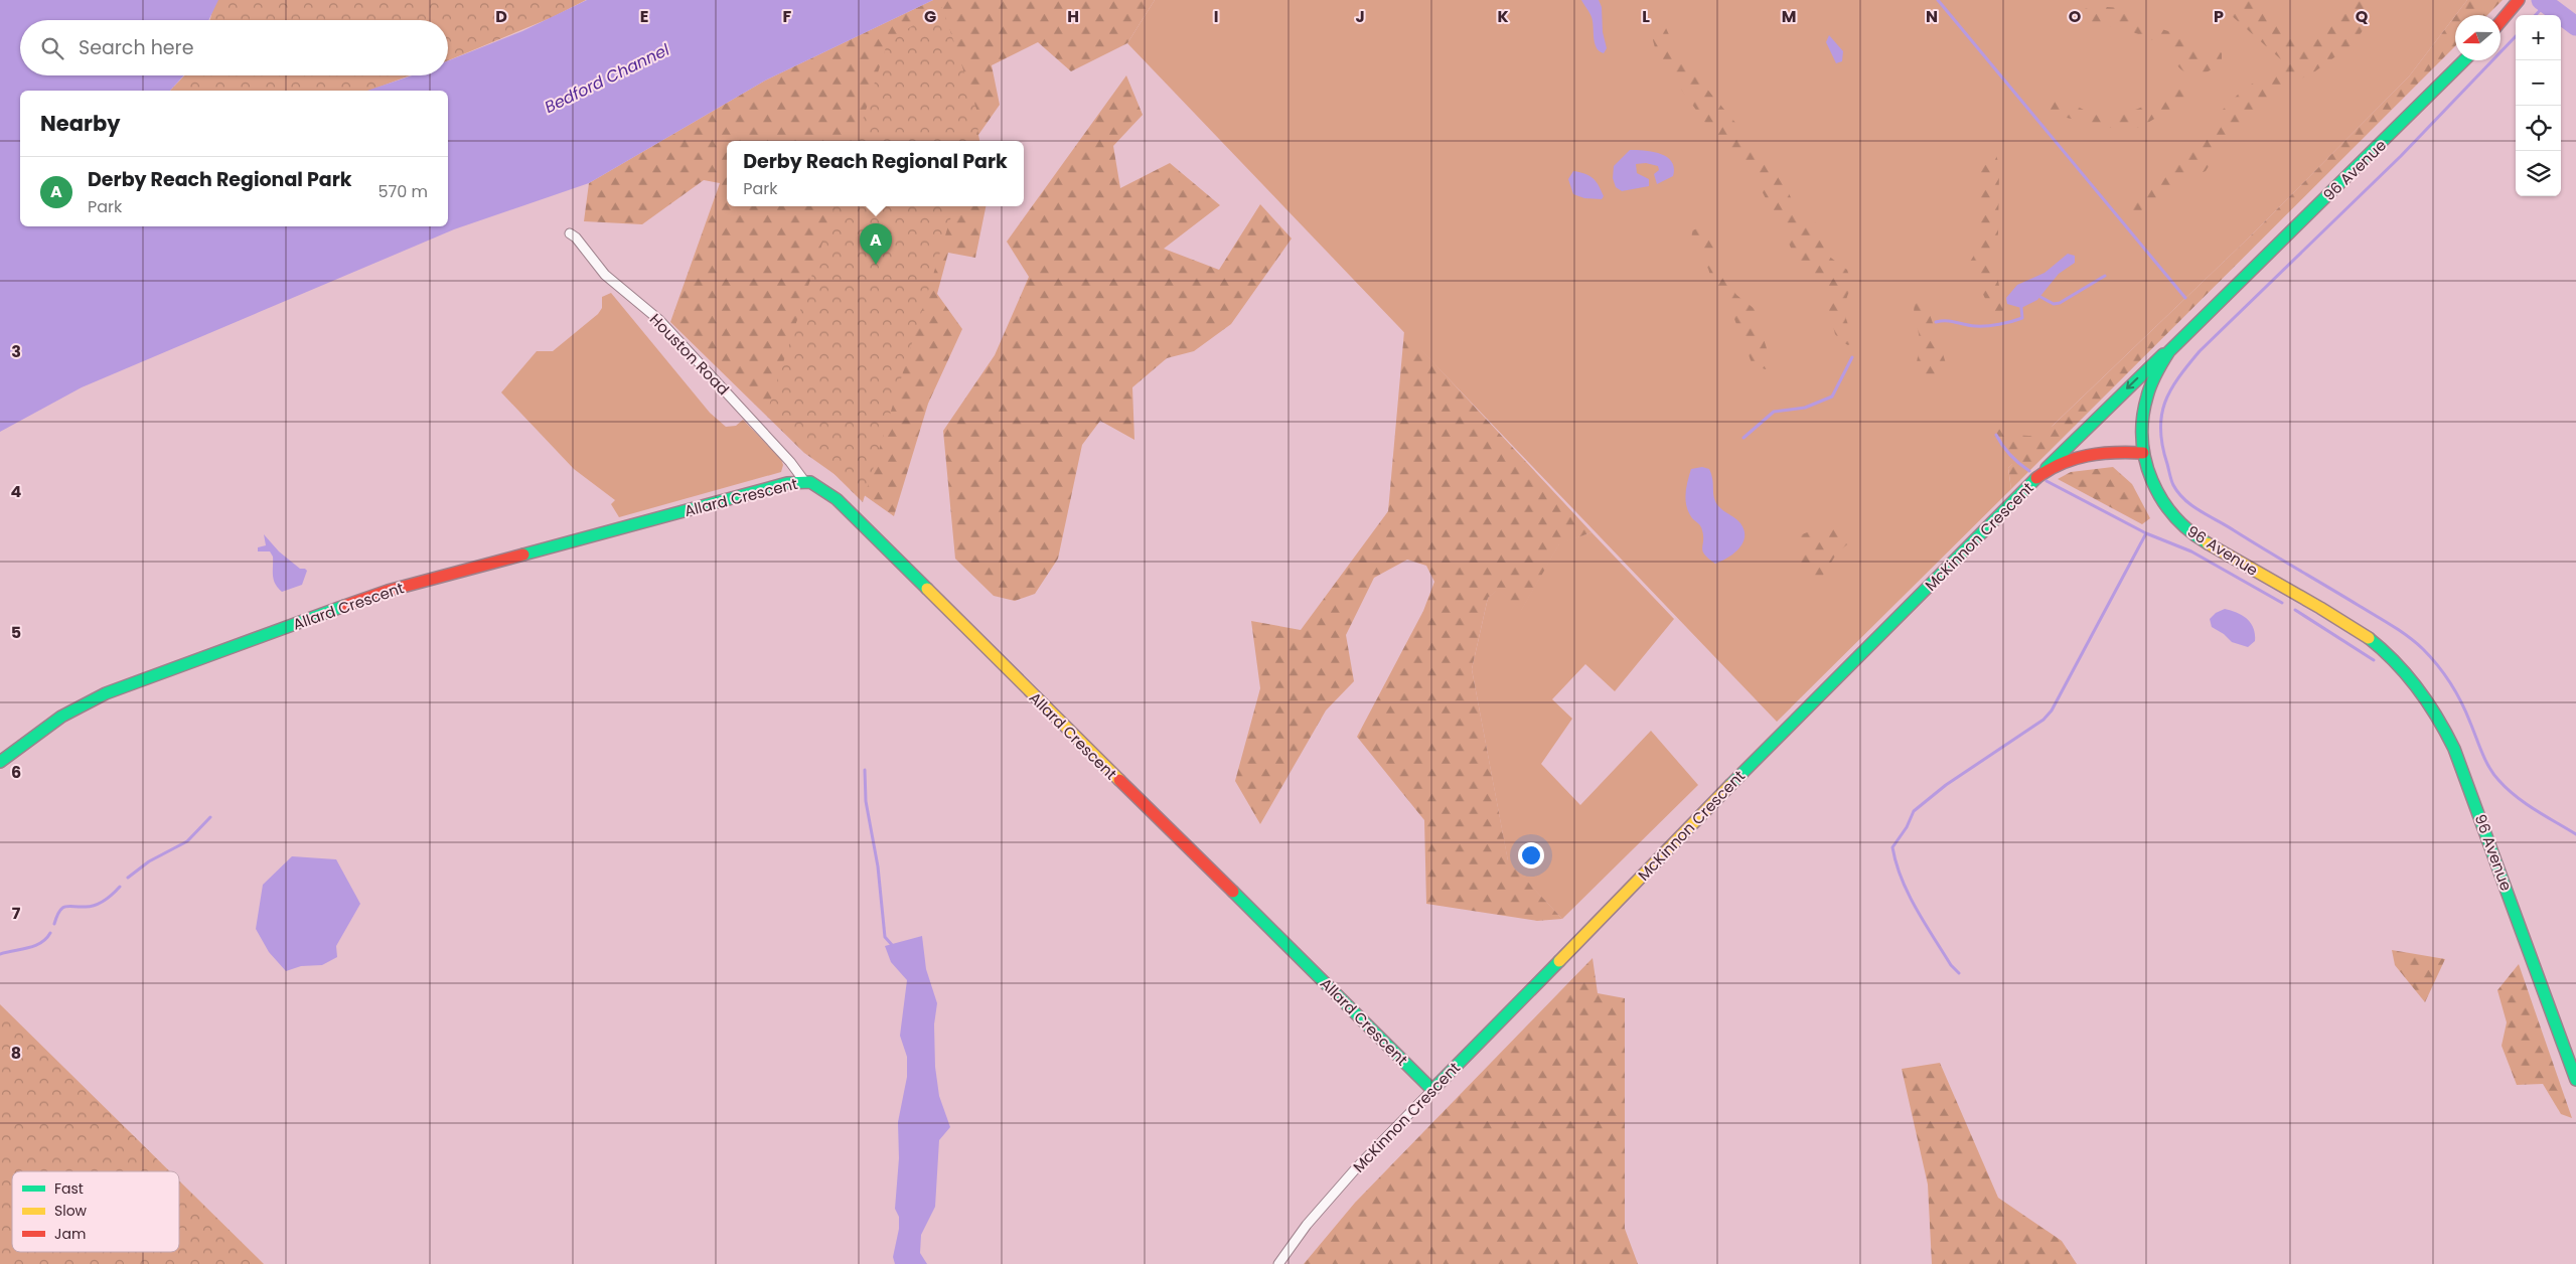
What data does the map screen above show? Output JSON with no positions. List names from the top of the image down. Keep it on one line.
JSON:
{"streets":{"street":["96 Avenue","Houston Road","Allard Crescent","McKinnon Crescent"]},"crossings":[["96 Avenue","McKinnon Crescent"],["Houston Road","Allard Crescent"],["Allard Crescent","McKinnon Crescent"]],"water":["Bedford Channel"],"legend":["Fast","Slow","Jam"],"north":"left","page":{"map_buttons":["+","−"],"search":"Search here","heading":"Nearby","popup":["Derby Reach Regional Park","Park"],"list":[{"mark":"A","name":"Derby Reach Regional Park","note":"Park","value":"570 m"}],"pins":"A"},"grid":{"columns":["D","E","F","G","H","I","J","K","L","M","N","O","P","Q"],"rows":["3","4","5","6","7","8"]}}
